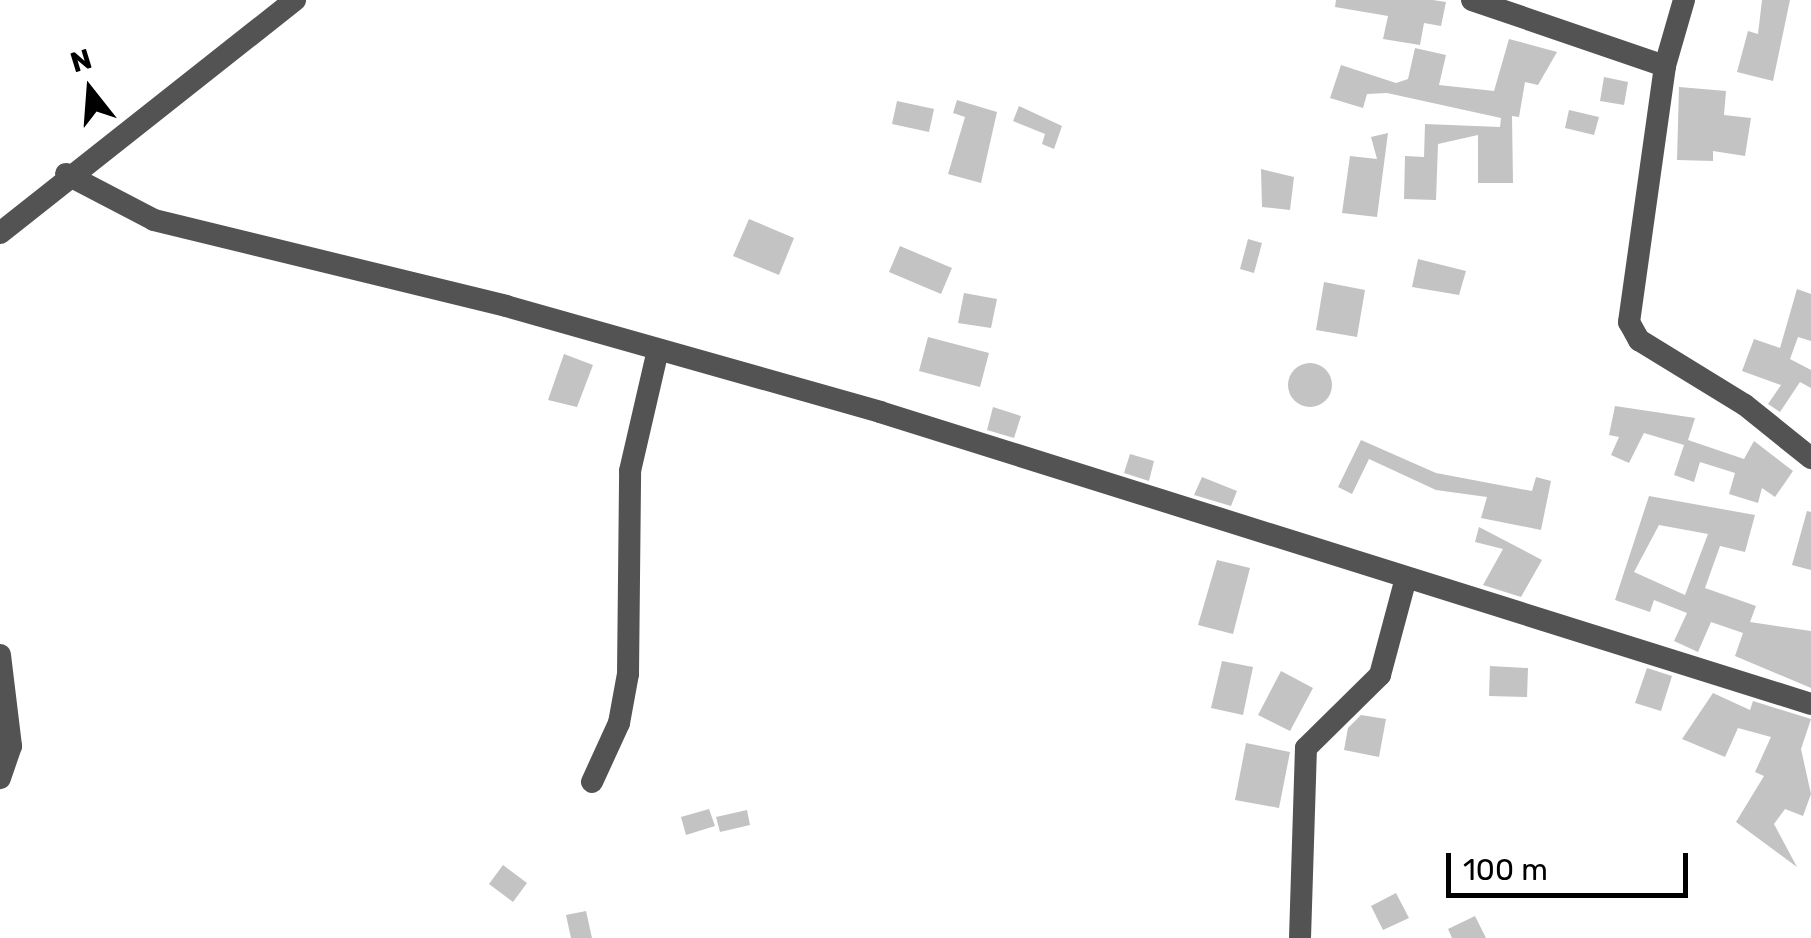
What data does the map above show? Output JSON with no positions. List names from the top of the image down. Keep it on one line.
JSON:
{"scale_bar":"100 m","north":"top"}
